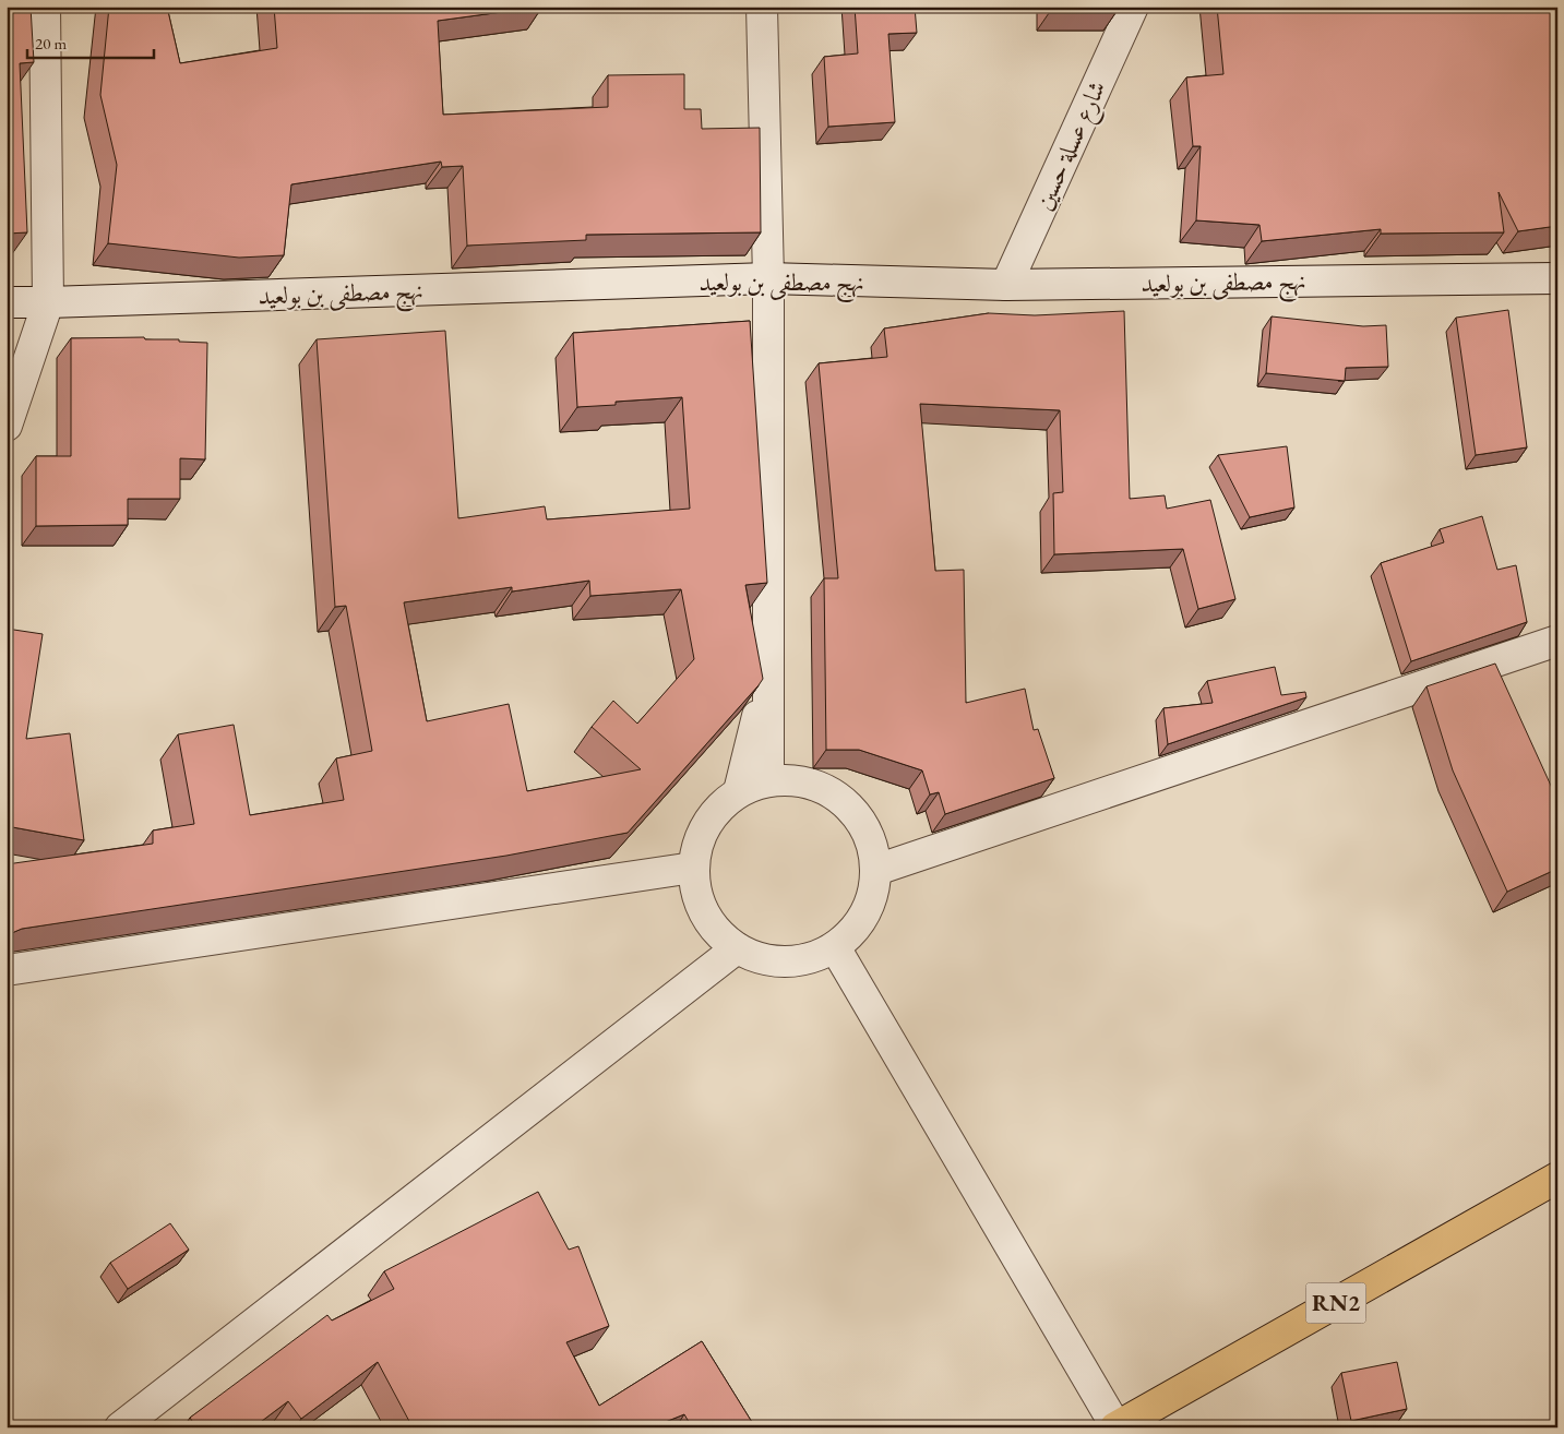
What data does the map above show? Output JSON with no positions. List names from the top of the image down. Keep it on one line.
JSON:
{"streets":{"main road":["RN2"],"street":["شارع عسلة حسين","نهج مصطفى بن بولعيد"]},"crossings":[["شارع عسلة حسين","نهج مصطفى بن بولعيد"]],"scale_bar":"20 m"}
